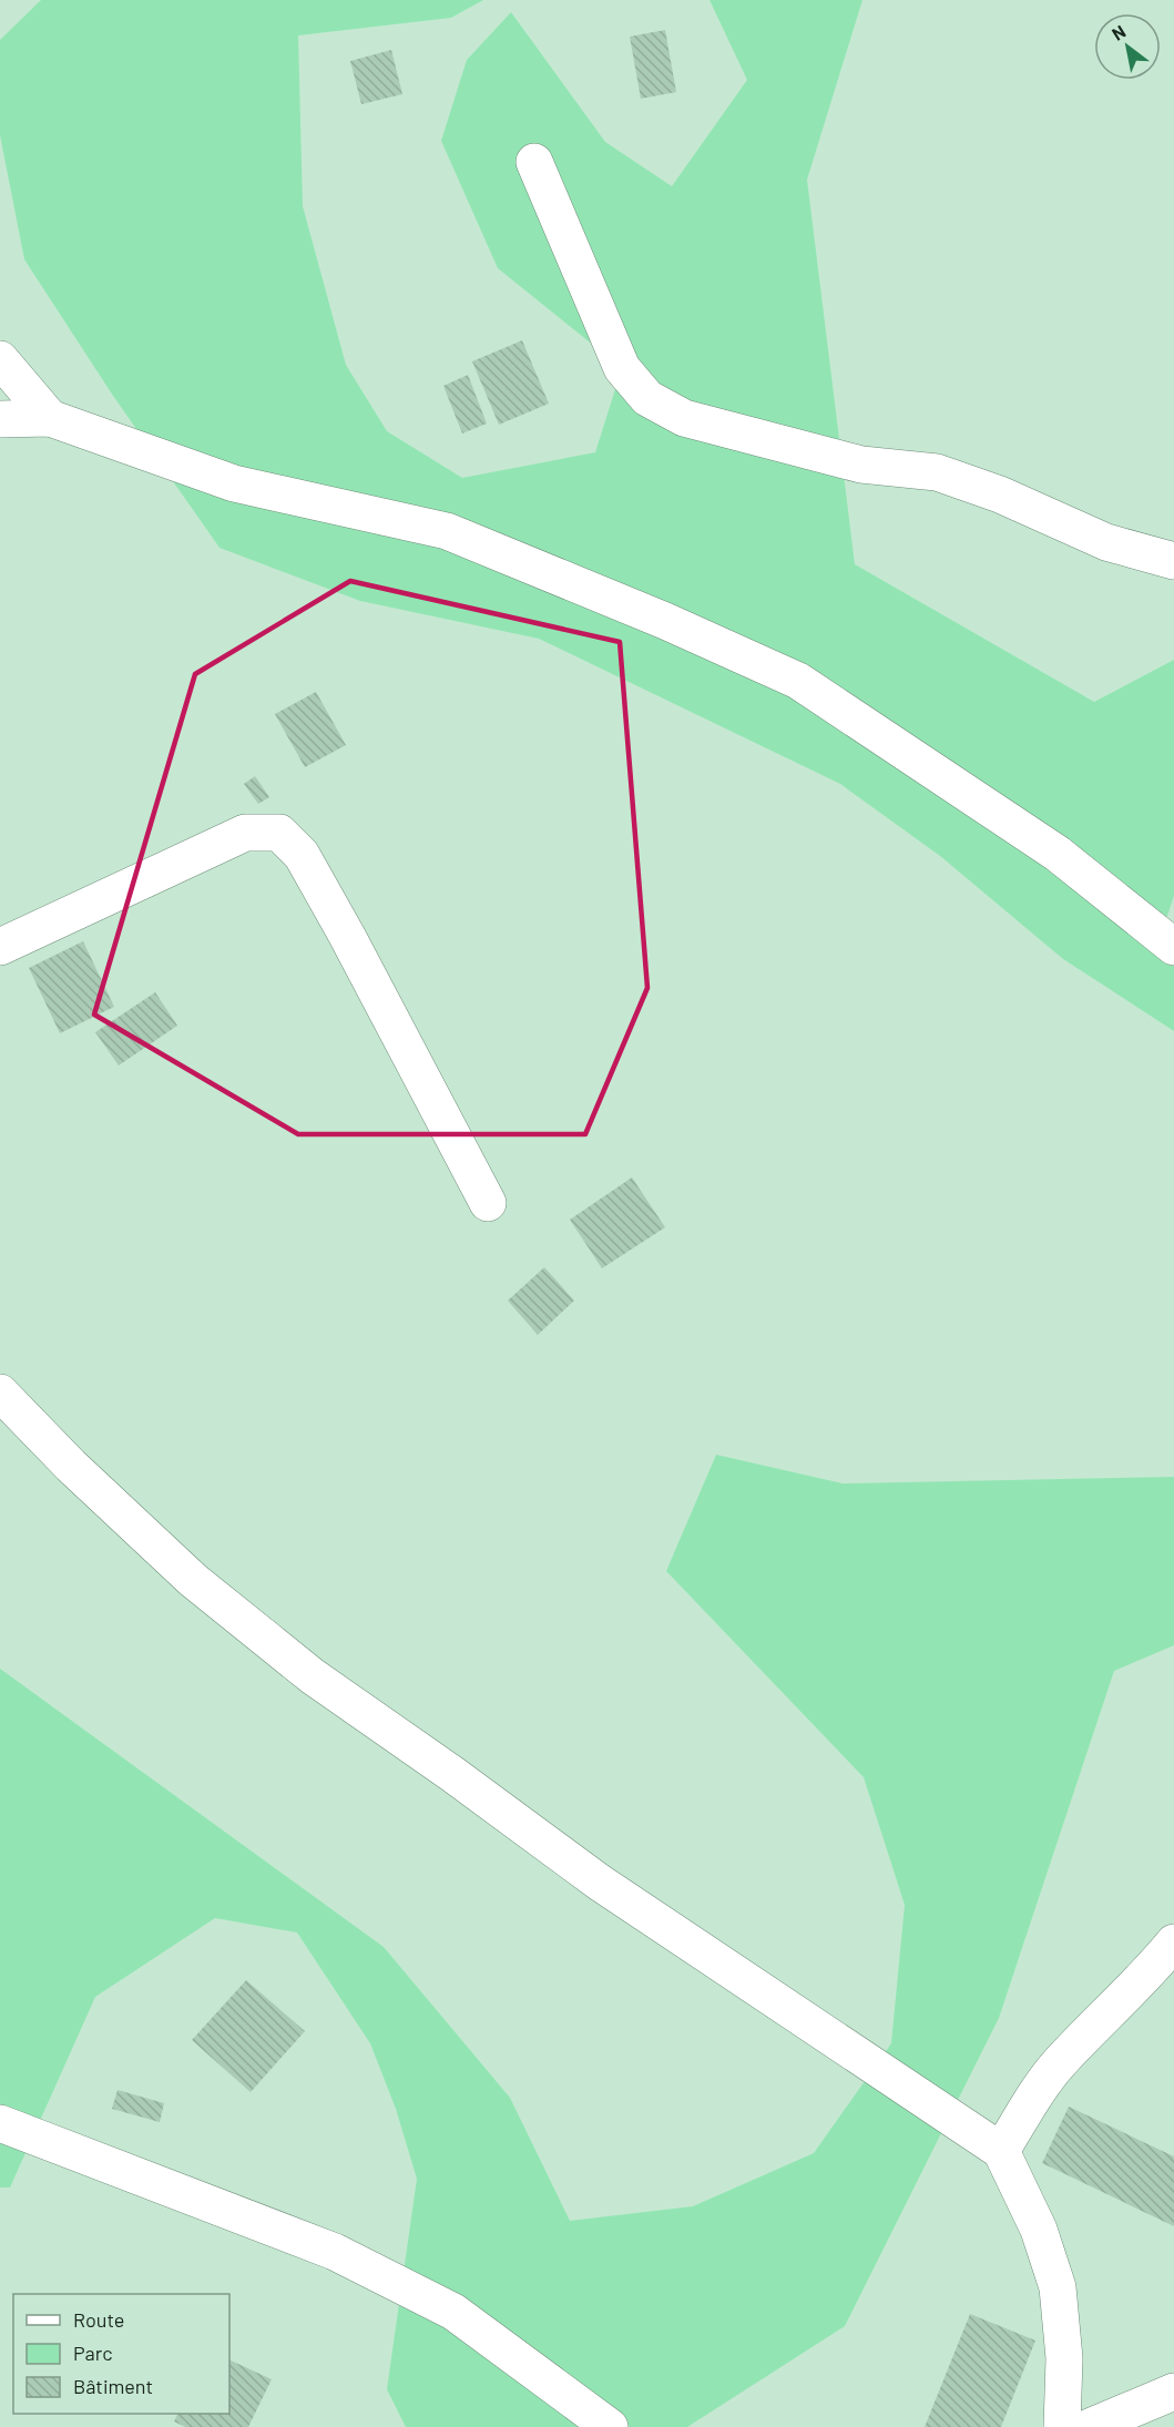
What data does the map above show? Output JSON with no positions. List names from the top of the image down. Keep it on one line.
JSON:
{"legend":["Route","Parc","Bâtiment"],"north":"top left"}
